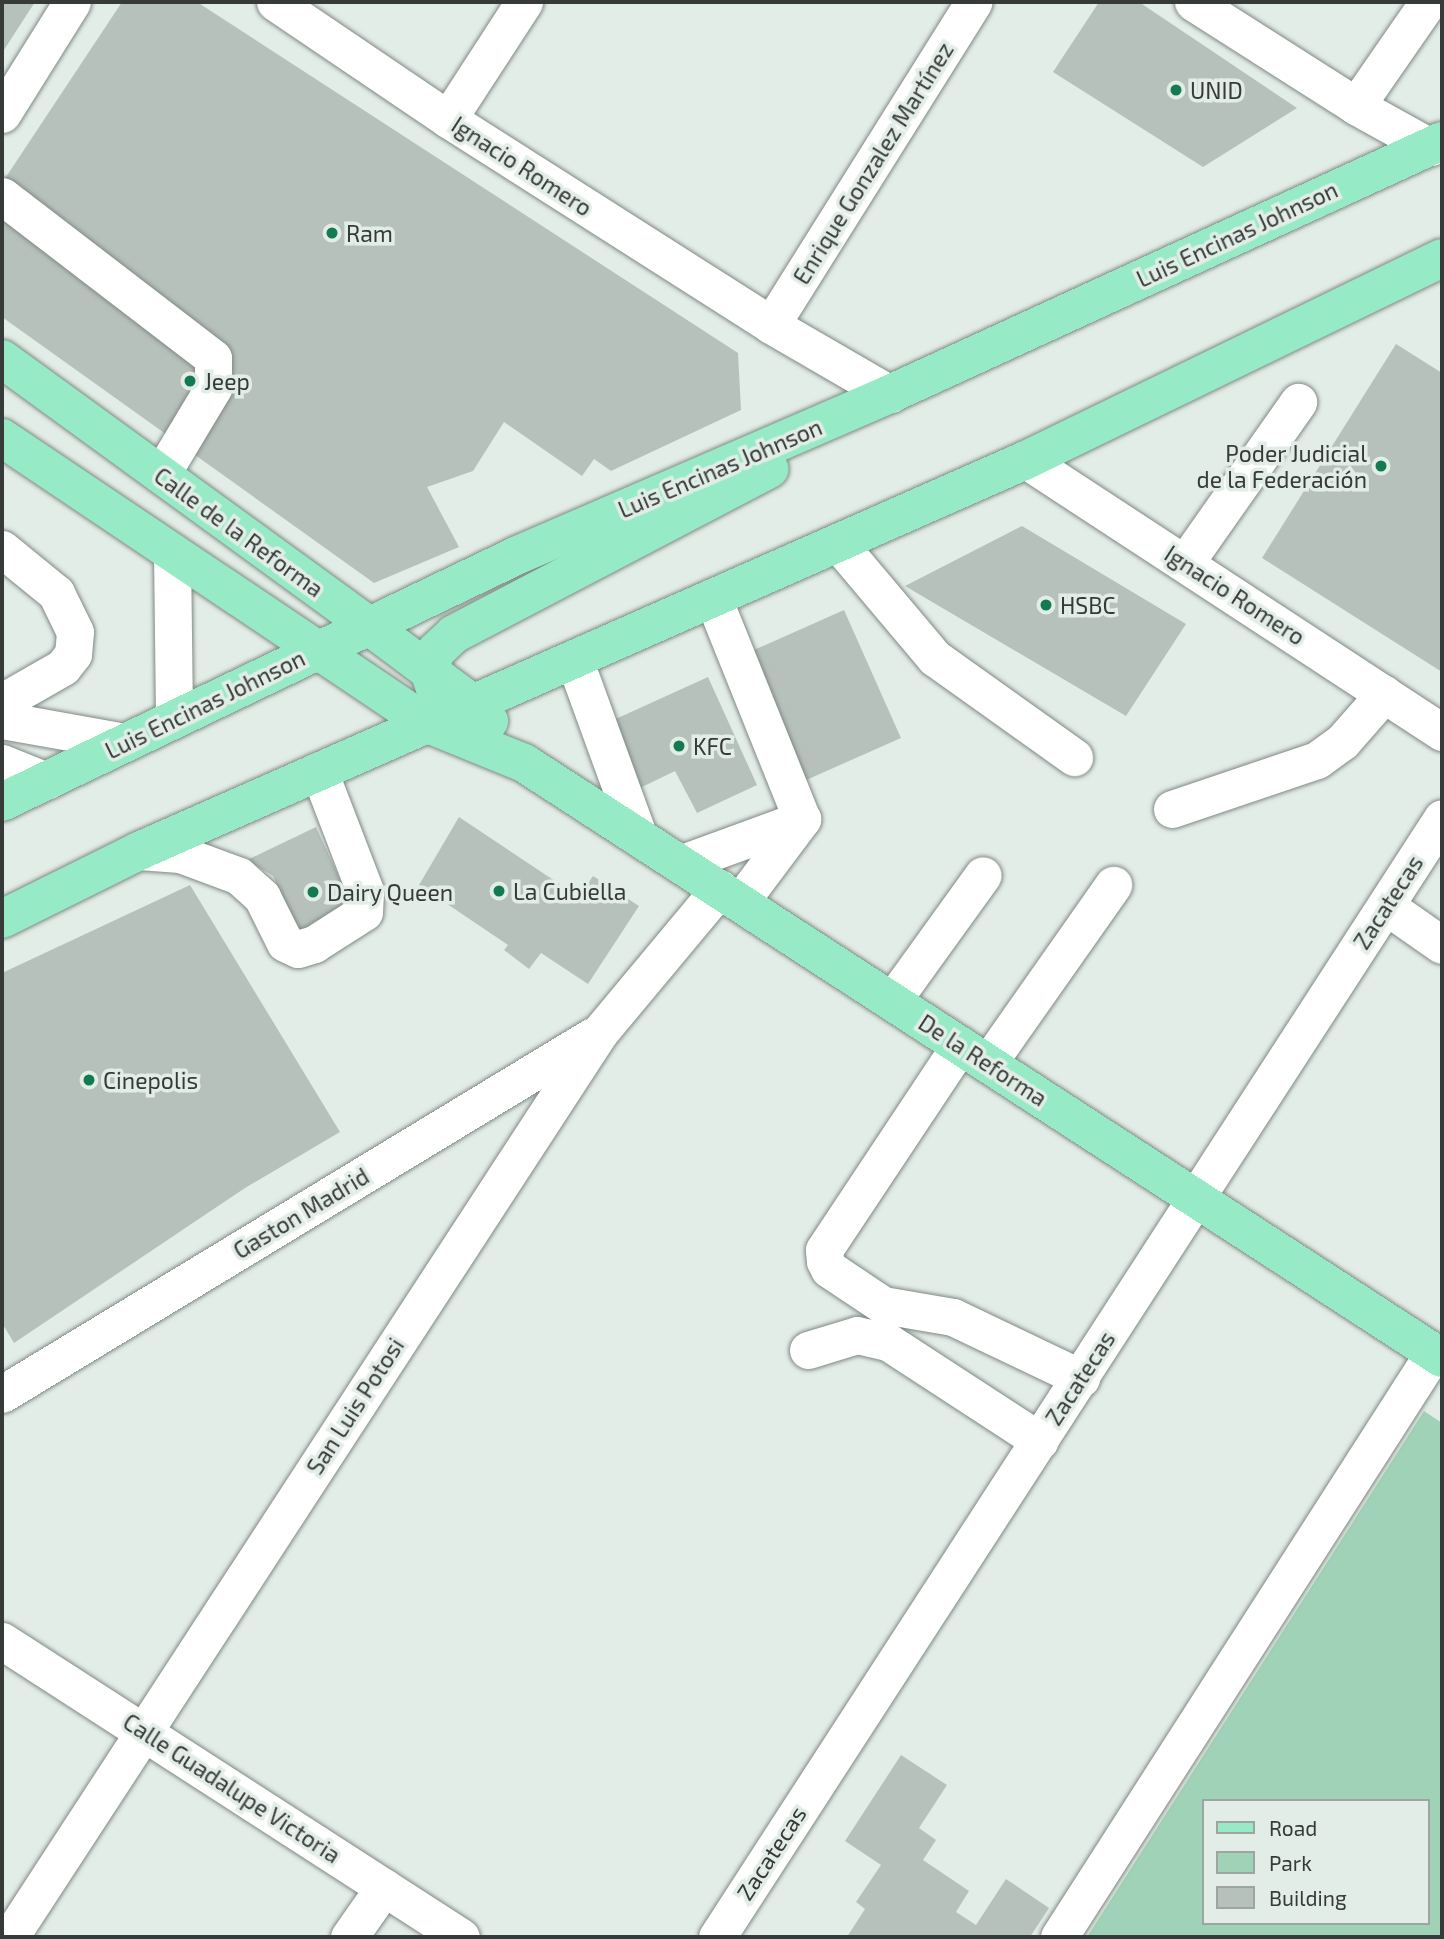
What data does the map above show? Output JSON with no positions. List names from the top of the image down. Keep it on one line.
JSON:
{"streets":{"main road":["Luis Encinas Johnson","Calle de la Reforma","De la Reforma"],"street":["Enrique Gonzalez Martínez","Ignacio Romero","Zacatecas","Gaston Madrid","San Luis Potosi","Calle Guadalupe Victoria"]},"crossings":[["Enrique Gonzalez Martínez","Ignacio Romero"],["Ignacio Romero","Luis Encinas Johnson"],["Luis Encinas Johnson","Calle de la Reforma"],["Zacatecas","De la Reforma"],["De la Reforma","San Luis Potosi"],["Gaston Madrid","San Luis Potosi"],["San Luis Potosi","Calle Guadalupe Victoria"]],"places":["UNID","Ram","Jeep","Poder Judicial de la Federación","HSBC","KFC","La Cubiella","Dairy Queen","Cinepolis"],"legend":["Road","Park","Building"]}
